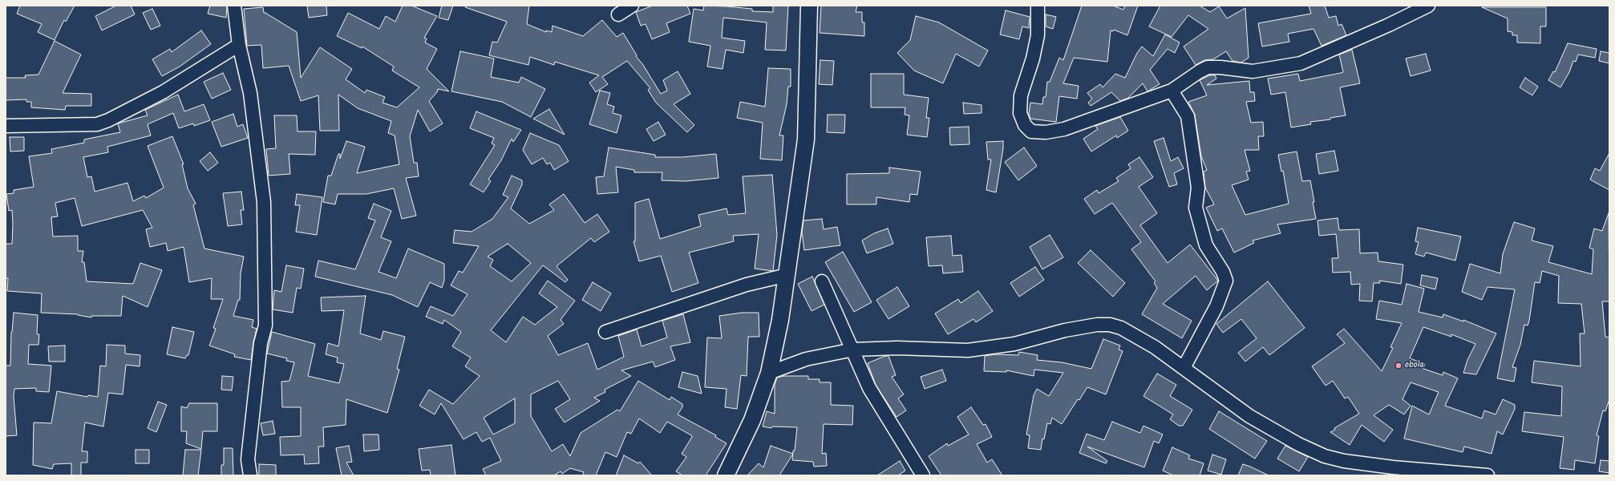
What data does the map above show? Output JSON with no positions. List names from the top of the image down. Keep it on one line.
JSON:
{"places":["ebola"]}
